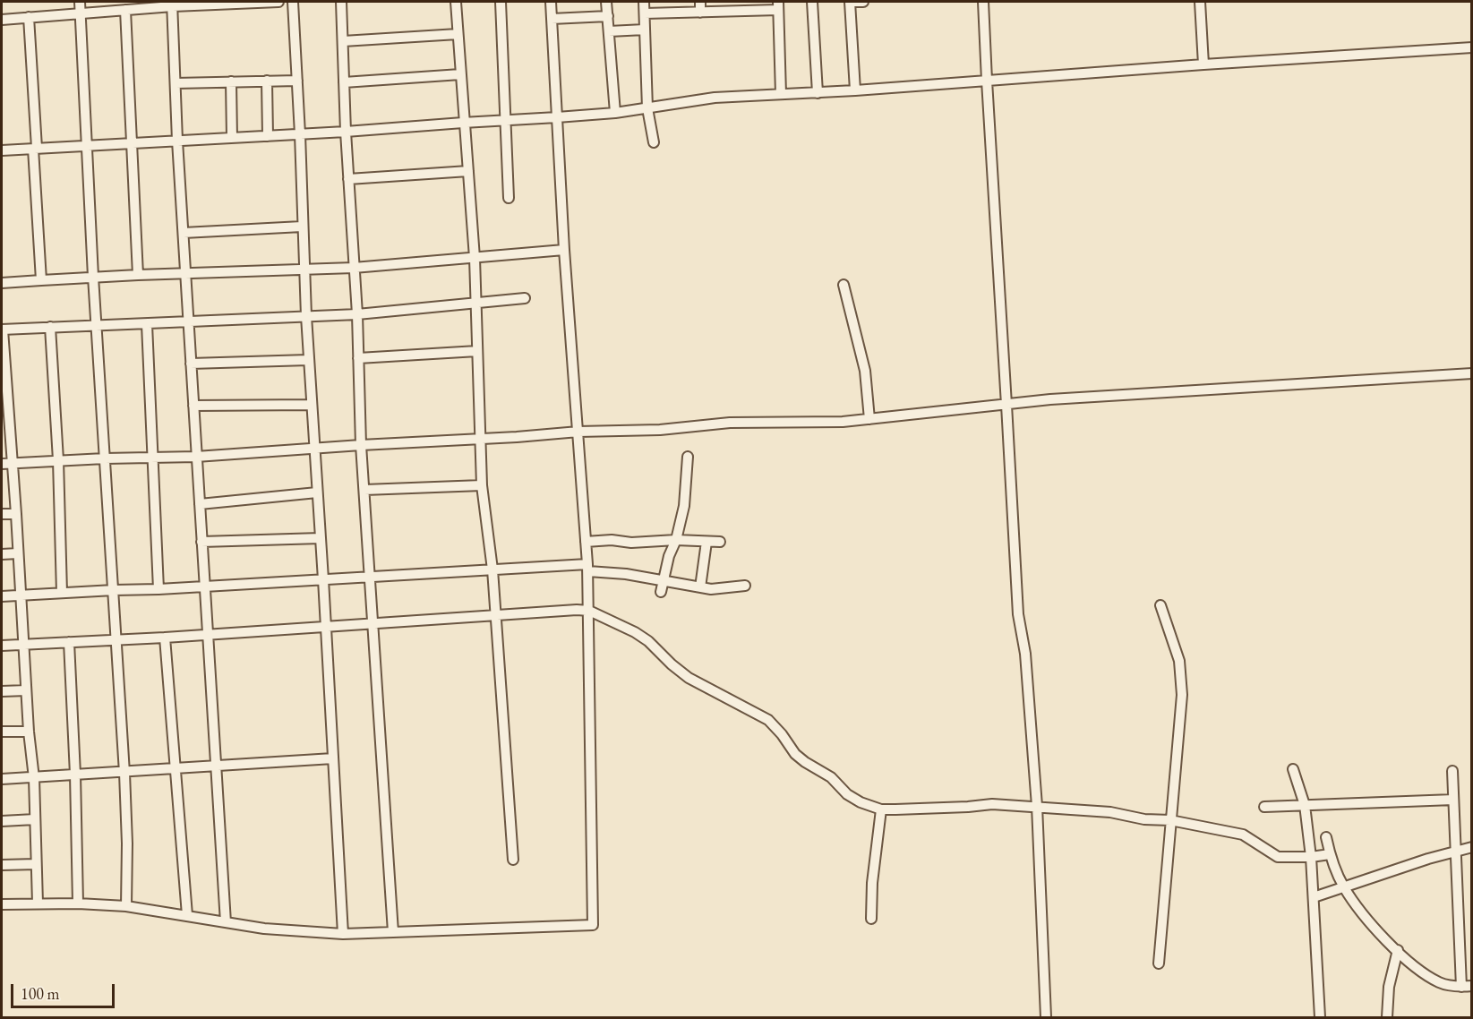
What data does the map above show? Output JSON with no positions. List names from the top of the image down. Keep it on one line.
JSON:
{"scale_bar":"100 m"}
